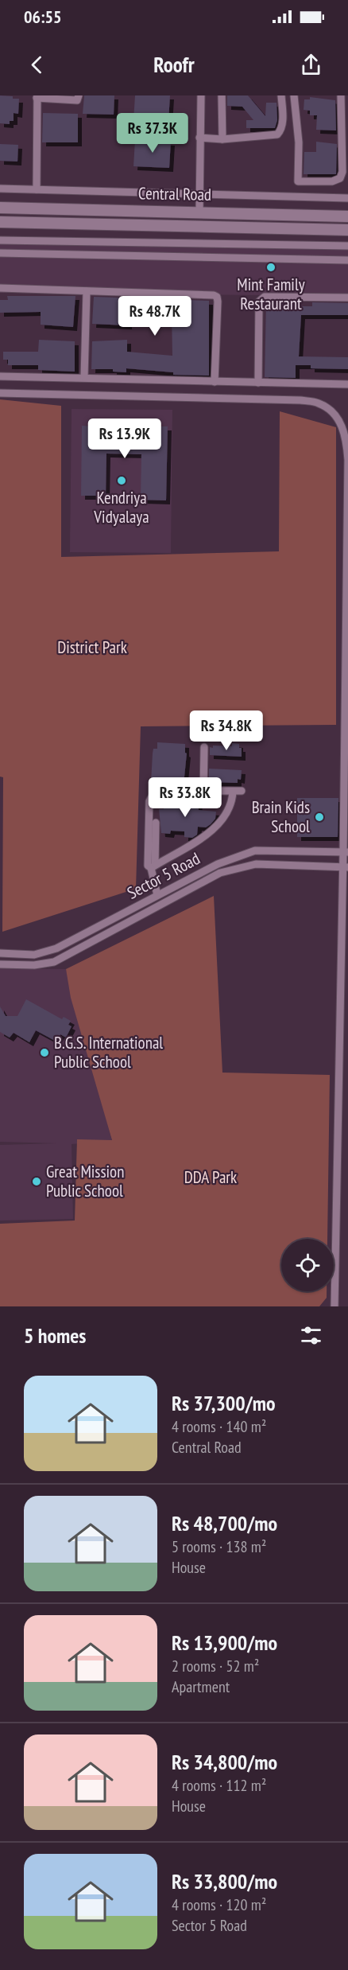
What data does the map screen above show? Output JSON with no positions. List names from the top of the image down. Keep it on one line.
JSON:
{"streets":{"main road":["Central Road"],"street":["Sector 5 Road"]},"parks":["District Park","DDA Park"],"places":["Mint Family Restaurant","Kendriya Vidyalaya","Brain Kids School","B.G.S. International Public School","Great Mission Public School"],"page":{"status":"06:55","header":"Roofr","price":["Rs 37.3K","Rs 48.7K","Rs 13.9K","Rs 34.8K","Rs 33.8K"],"heading":"5 homes","list":[{"name":"Rs 37,300/mo","note":"4 rooms · 140 m² · Central Road"},{"name":"Rs 48,700/mo","note":"5 rooms · 138 m² · House"},{"name":"Rs 13,900/mo","note":"2 rooms · 52 m² · Apartment"},{"name":"Rs 34,800/mo","note":"4 rooms · 112 m² · House"},{"name":"Rs 33,800/mo","note":"4 rooms · 120 m² · Sector 5 Road"}]}}
